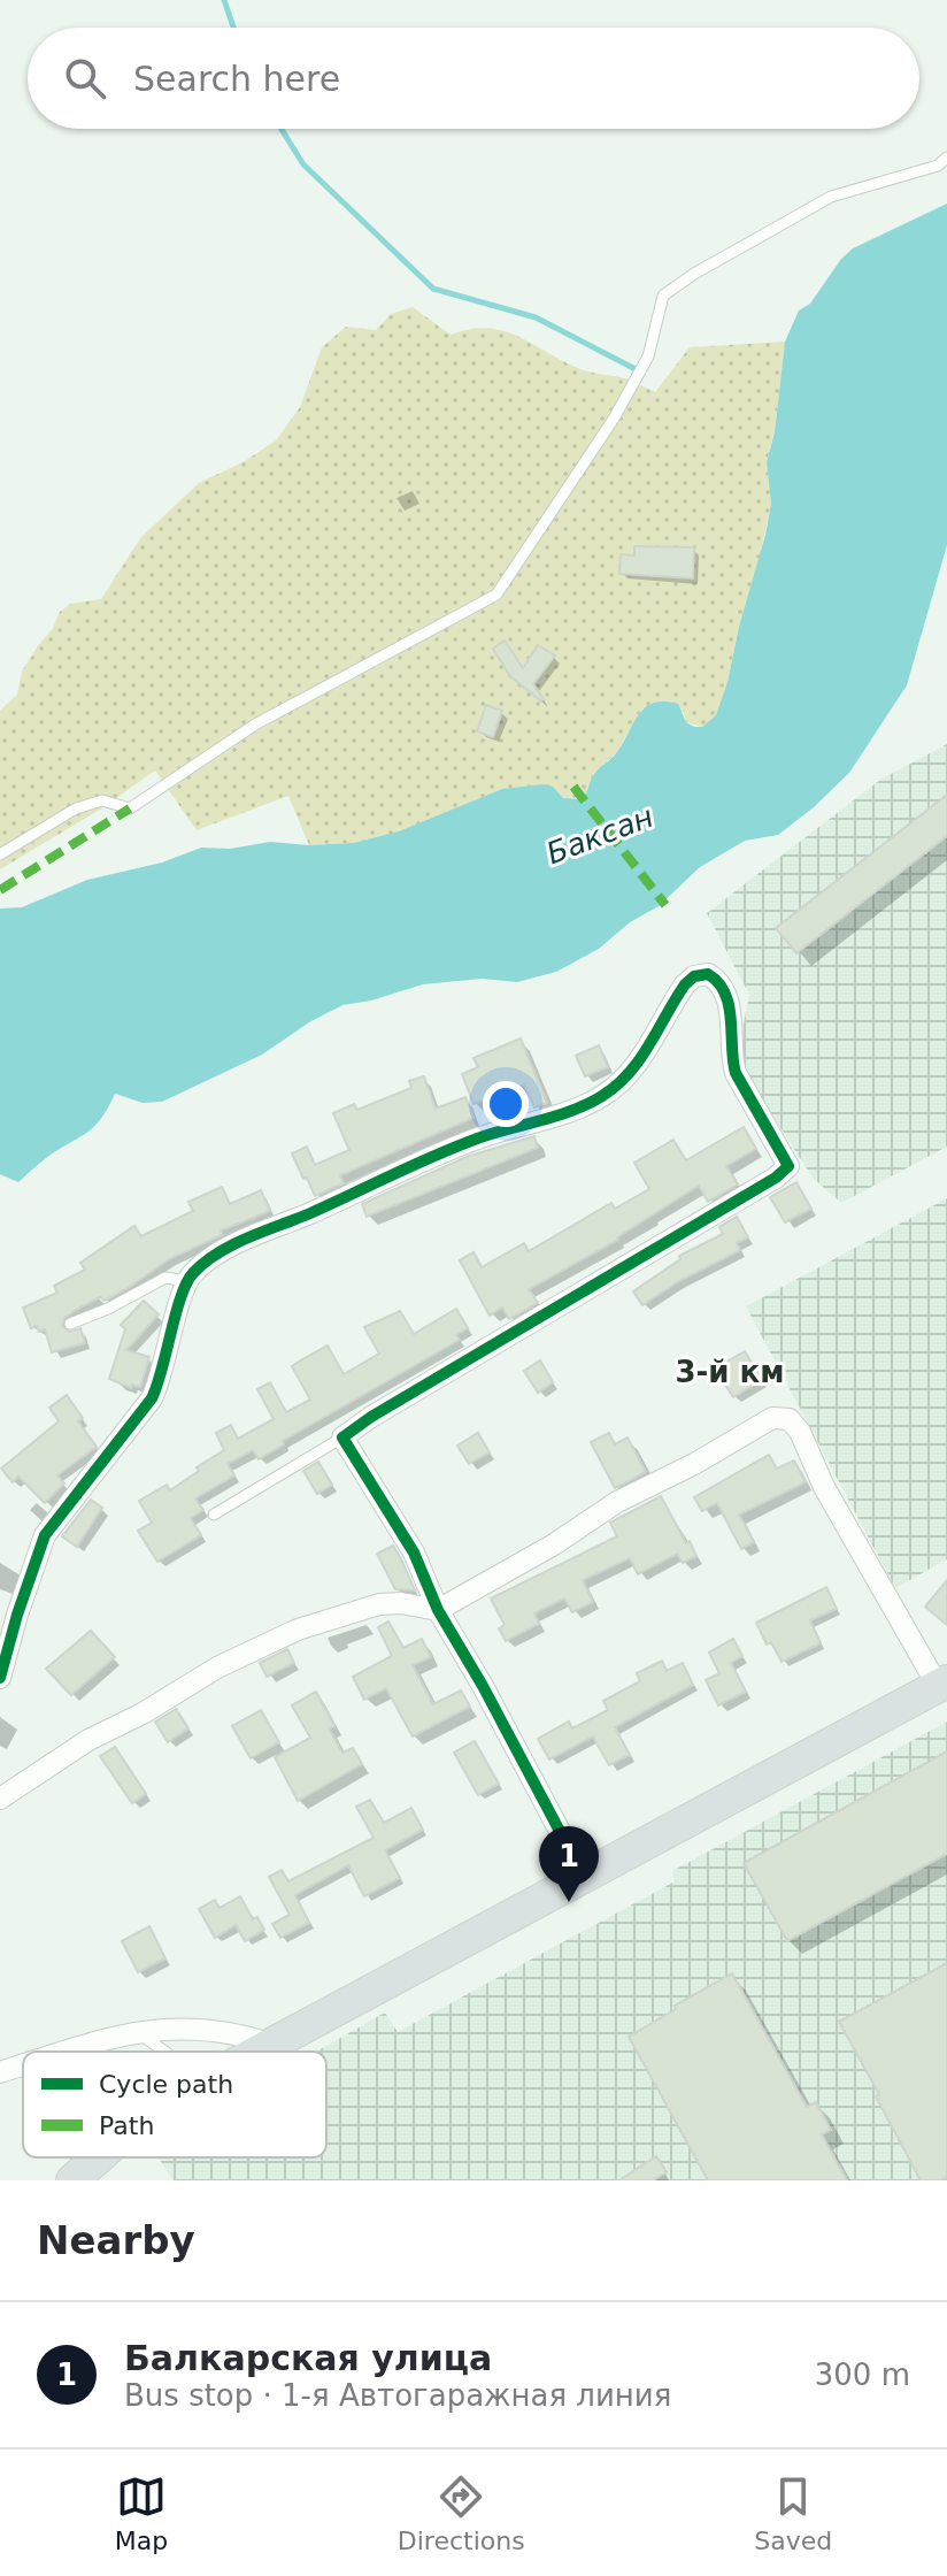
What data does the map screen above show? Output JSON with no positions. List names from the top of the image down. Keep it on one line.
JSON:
{"districts":["3-й км"],"water":["Баксан"],"legend":["Cycle path","Path"],"page":{"search":"Search here","pins":"1","heading":"Nearby","list":[{"mark":"1","name":"Балкарская улица","note":"Bus stop · 1-я Автогаражная линия","value":"300 m"}],"nav":["Map","Directions","Saved"]}}
